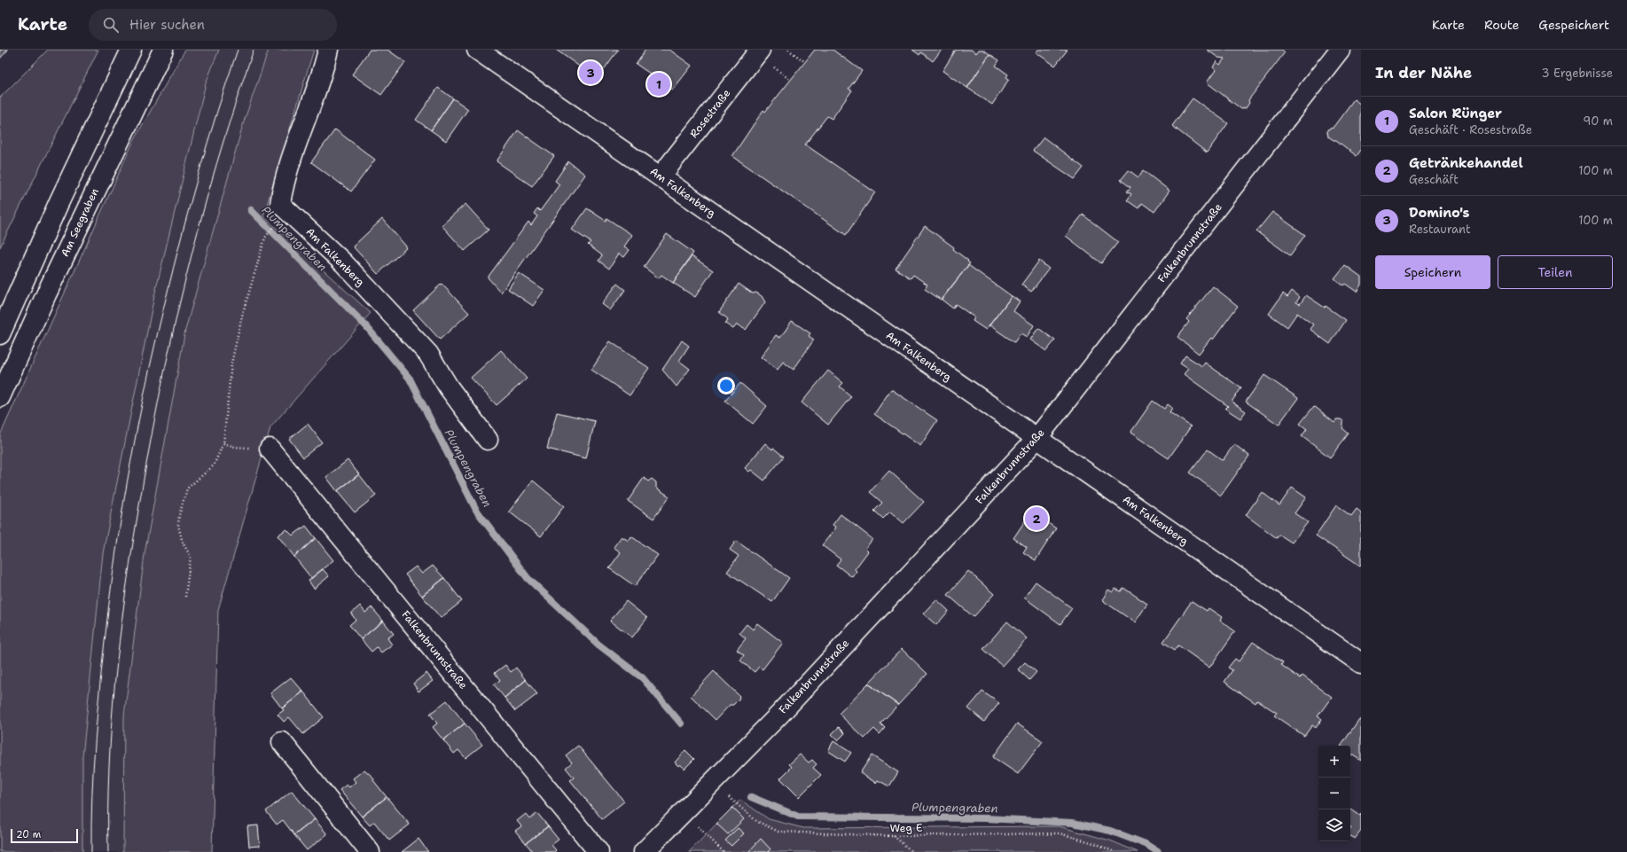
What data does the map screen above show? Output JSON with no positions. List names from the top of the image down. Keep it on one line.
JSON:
{"streets":{"street":["Rosestraße","Am Falkenberg","Am Seegraben","Falkenbrunnstraße"],"path":["Weg E"]},"crossings":[["Rosestraße","Am Falkenberg"],["Am Falkenberg","Falkenbrunnstraße"],["Falkenbrunnstraße","Weg E"]],"water":["Plumpengraben"],"scale_bar":"20 m","page":{"header":"Karte","search":"Hier suchen","nav":["Karte","Route","Gespeichert"],"heading":["In der Nähe","3 Ergebnisse"],"pins":["3","1","2"],"list":[{"mark":"1","name":"Salon Rünger","note":"Geschäft · Rosestraße","value":"90 m"},{"mark":"2","name":"Getränkehandel","note":"Geschäft","value":"100 m"},{"mark":"3","name":"Domino's","note":"Restaurant","value":"100 m"}],"buttons":["Speichern","Teilen"],"map_buttons":["+","−"],"scale":"20 m"}}
